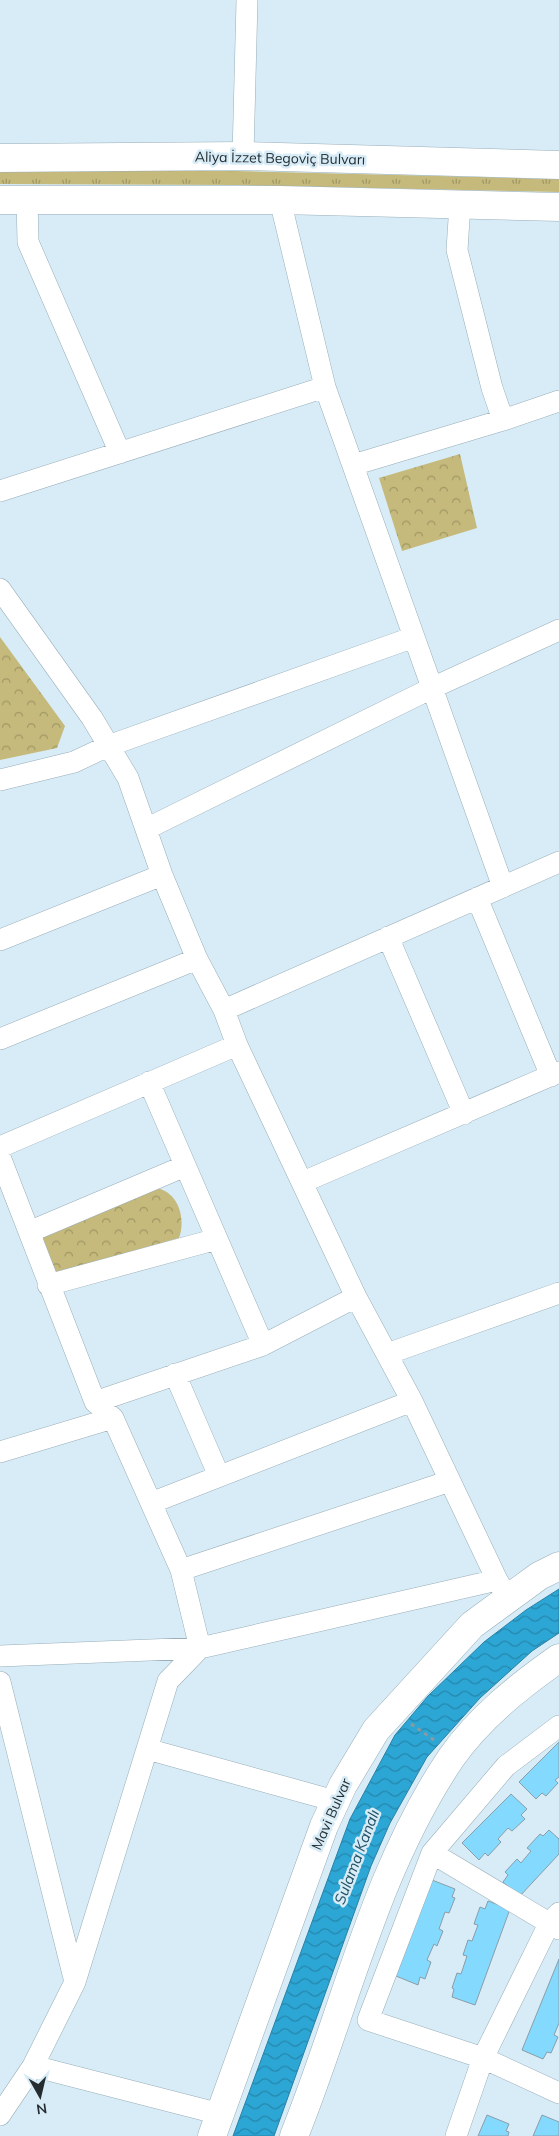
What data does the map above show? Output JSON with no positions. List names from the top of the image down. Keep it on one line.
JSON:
{"streets":{"main road":["Aliya İzzet Begoviç Bulvarı","Mavi Bulvar"]},"water":["Sulama Kanalı"],"north":"bottom"}
